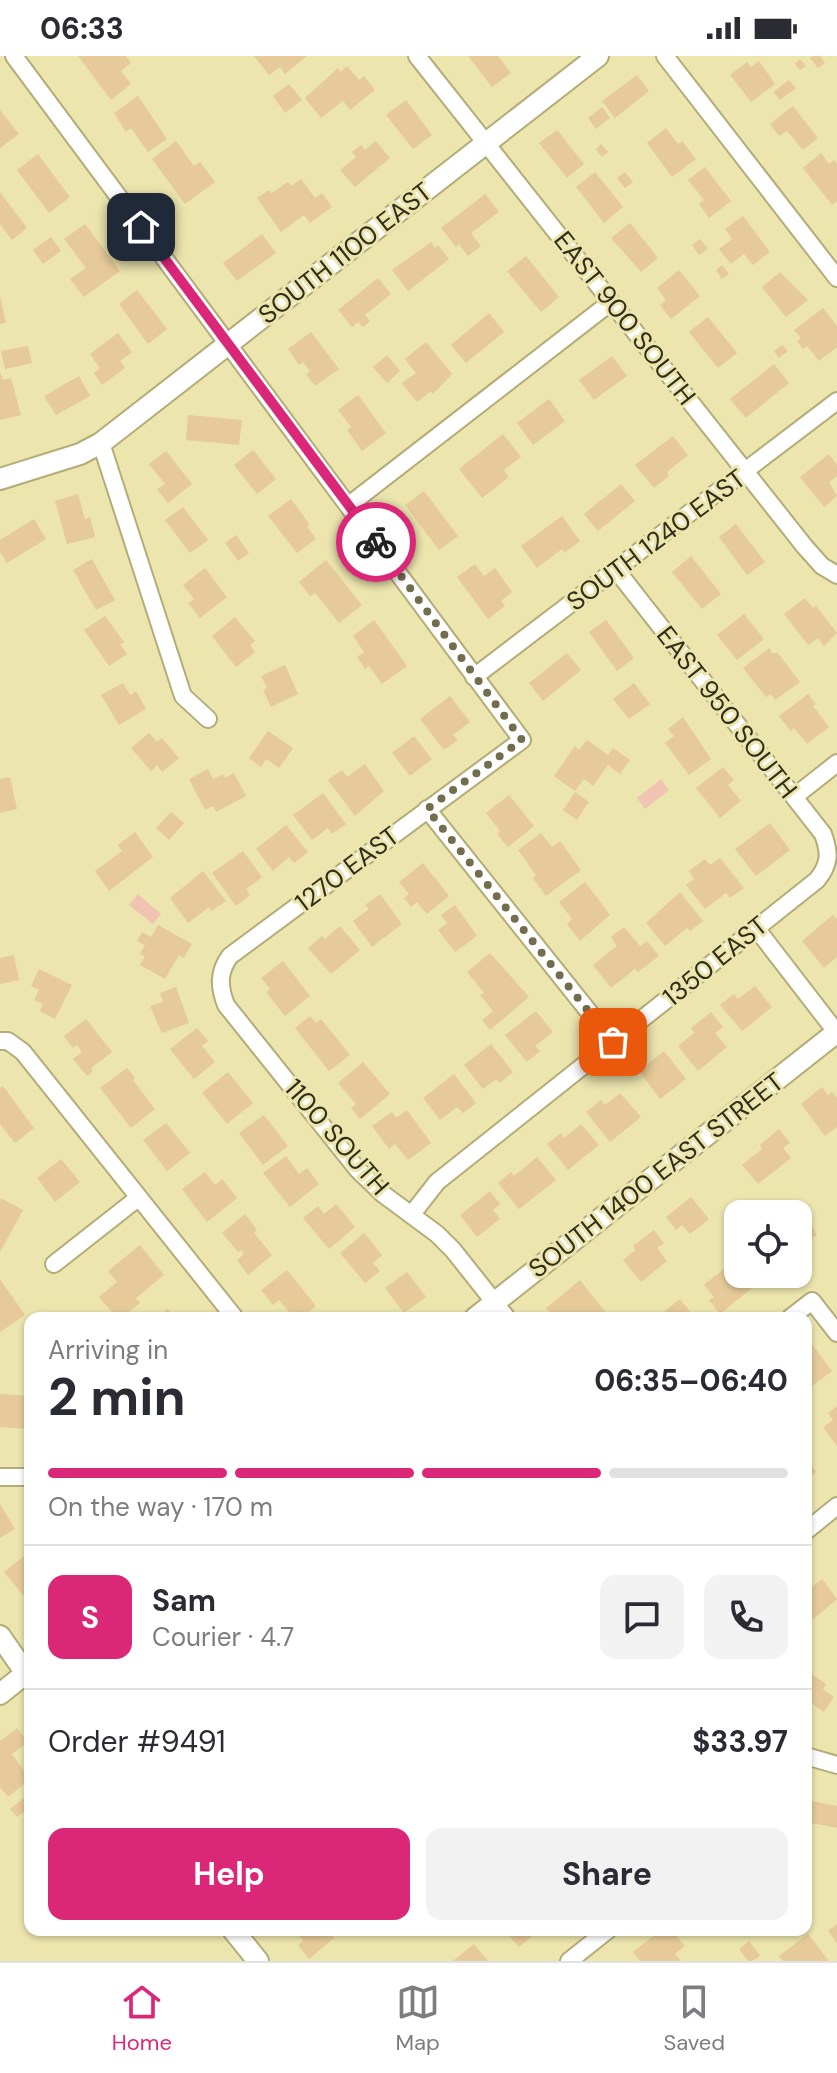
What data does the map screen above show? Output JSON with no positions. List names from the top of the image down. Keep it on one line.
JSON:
{"streets":{"street":["SOUTH 1100 EAST","EAST 900 SOUTH","SOUTH 1240 EAST","EAST 950 SOUTH","1270 EAST","1350 EAST","1100 SOUTH","SOUTH 1400 EAST STREET"]},"crossings":[["SOUTH 1100 EAST","EAST 900 SOUTH"],["EAST 900 SOUTH","SOUTH 1240 EAST"],["SOUTH 1240 EAST","EAST 950 SOUTH"],["SOUTH 1240 EAST","1270 EAST"],["EAST 950 SOUTH","1350 EAST"],["1270 EAST","1100 SOUTH"],["1350 EAST","1100 SOUTH"],["1100 SOUTH","SOUTH 1400 EAST STREET"]],"page":{"status":"06:33","heading":["2 min","Arriving in","06:35–06:40"],"panel":["Sam","Courier · 4.7","Order #9491","$33.97"],"bar":"On the way · 170 m","round":"S","buttons":["Help","Share"],"tabs":["Home","Map","Saved"]}}
